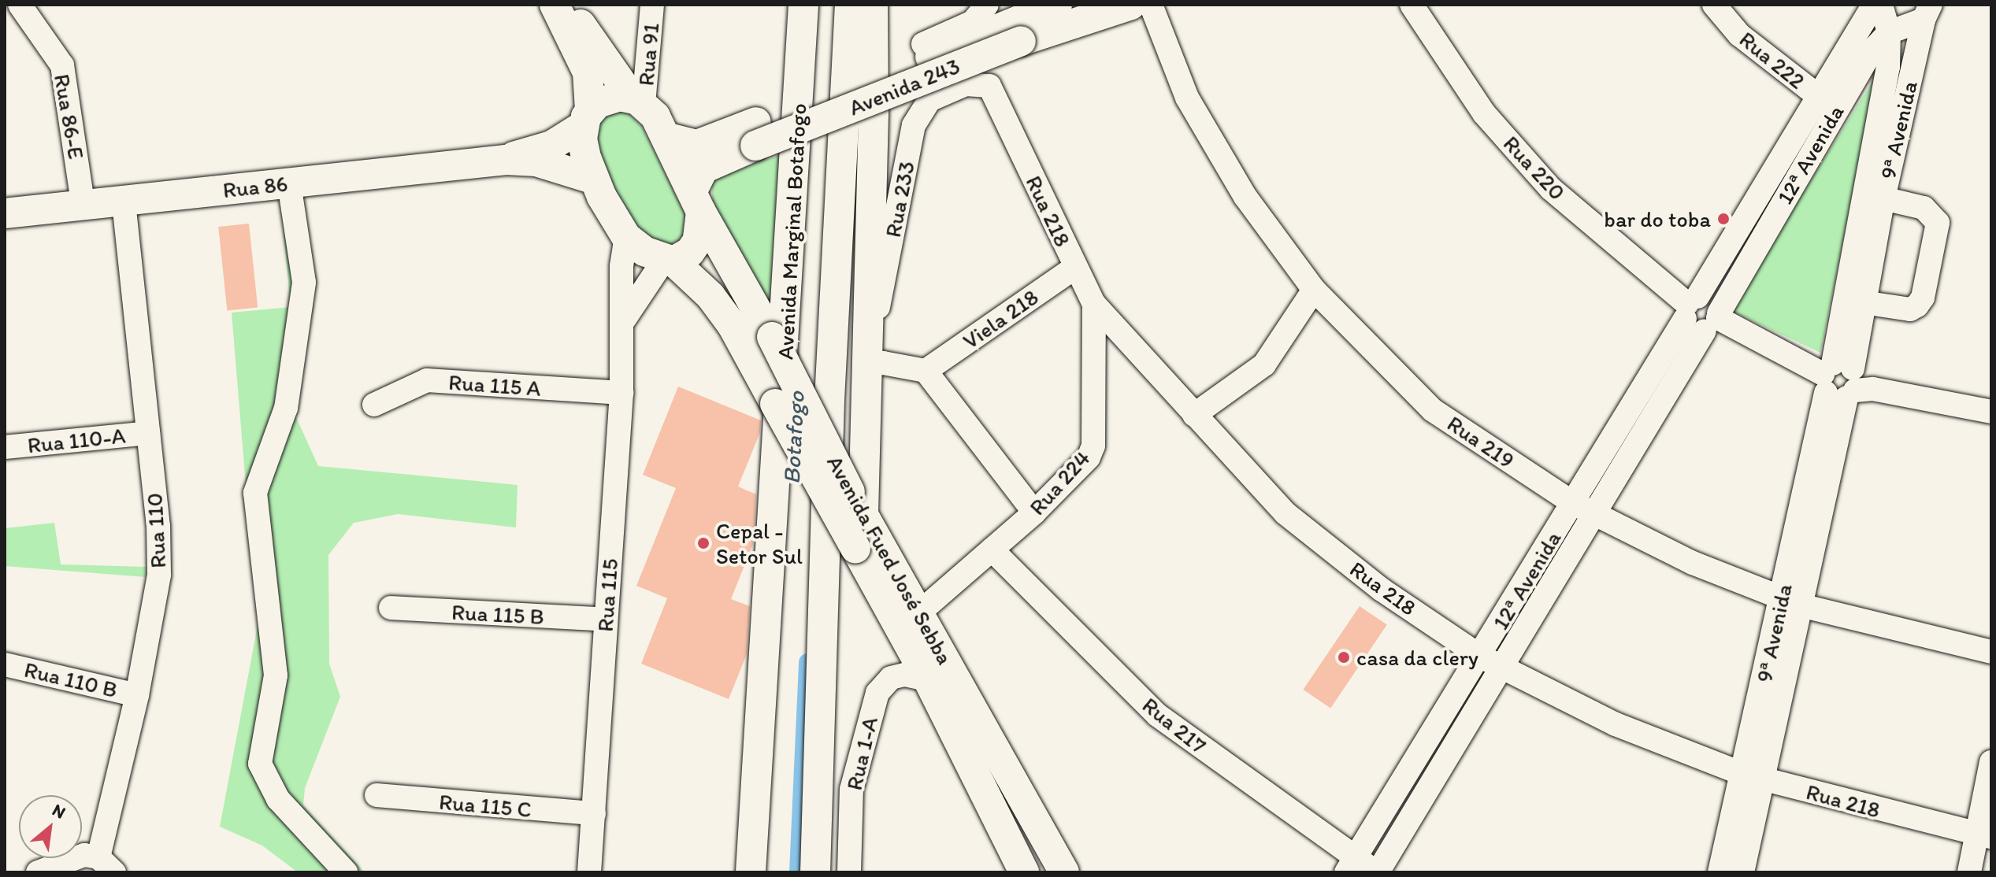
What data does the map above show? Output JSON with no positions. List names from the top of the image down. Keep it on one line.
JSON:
{"streets":{"main road":["Avenida 243","Rua 86","Avenida Marginal Botafogo","Avenida Fued José Sebba"],"street":["Rua 91","Rua 222","Rua 86-E","9ª Avenida","12ª Avenida","Rua 220","Rua 233","Rua 218","Viela 218","Rua 115 A","Rua 110-A","Rua 219","Rua 224","Rua 110","Rua 115","Rua 115 B","Rua 110 B","Rua 217","Rua 1-A","Rua 115 C"]},"crossings":[["Rua 91","Rua 86"],["Rua 91","Avenida Fued José Sebba"],["Rua 222","12ª Avenida"],["Avenida 243","Avenida Fued José Sebba"],["Rua 86-E","Rua 86"],["9ª Avenida","12ª Avenida"],["9ª Avenida","Rua 220"],["9ª Avenida","Rua 218"],["9ª Avenida","Rua 219"],["12ª Avenida","Rua 220"],["12ª Avenida","Rua 218"],["12ª Avenida","Rua 219"],["12ª Avenida","Rua 217"],["Rua 86","Rua 110"],["Rua 86","Avenida Fued José Sebba"],["Rua 233","Rua 218"],["Rua 218","Viela 218"],["Rua 218","Rua 224"],["Rua 115 A","Rua 115"],["Rua 110-A","Rua 110"],["Rua 224","Avenida Fued José Sebba"],["Rua 224","Rua 217"],["Rua 110","Rua 110 B"],["Avenida Fued José Sebba","Rua 115"],["Avenida Fued José Sebba","Rua 1-A"],["Rua 115","Rua 115 B"],["Rua 115","Rua 115 C"]],"water":["Botafogo"],"places":["bar do toba","Cepal - Setor Sul","casa da clery"],"north":"top right"}
